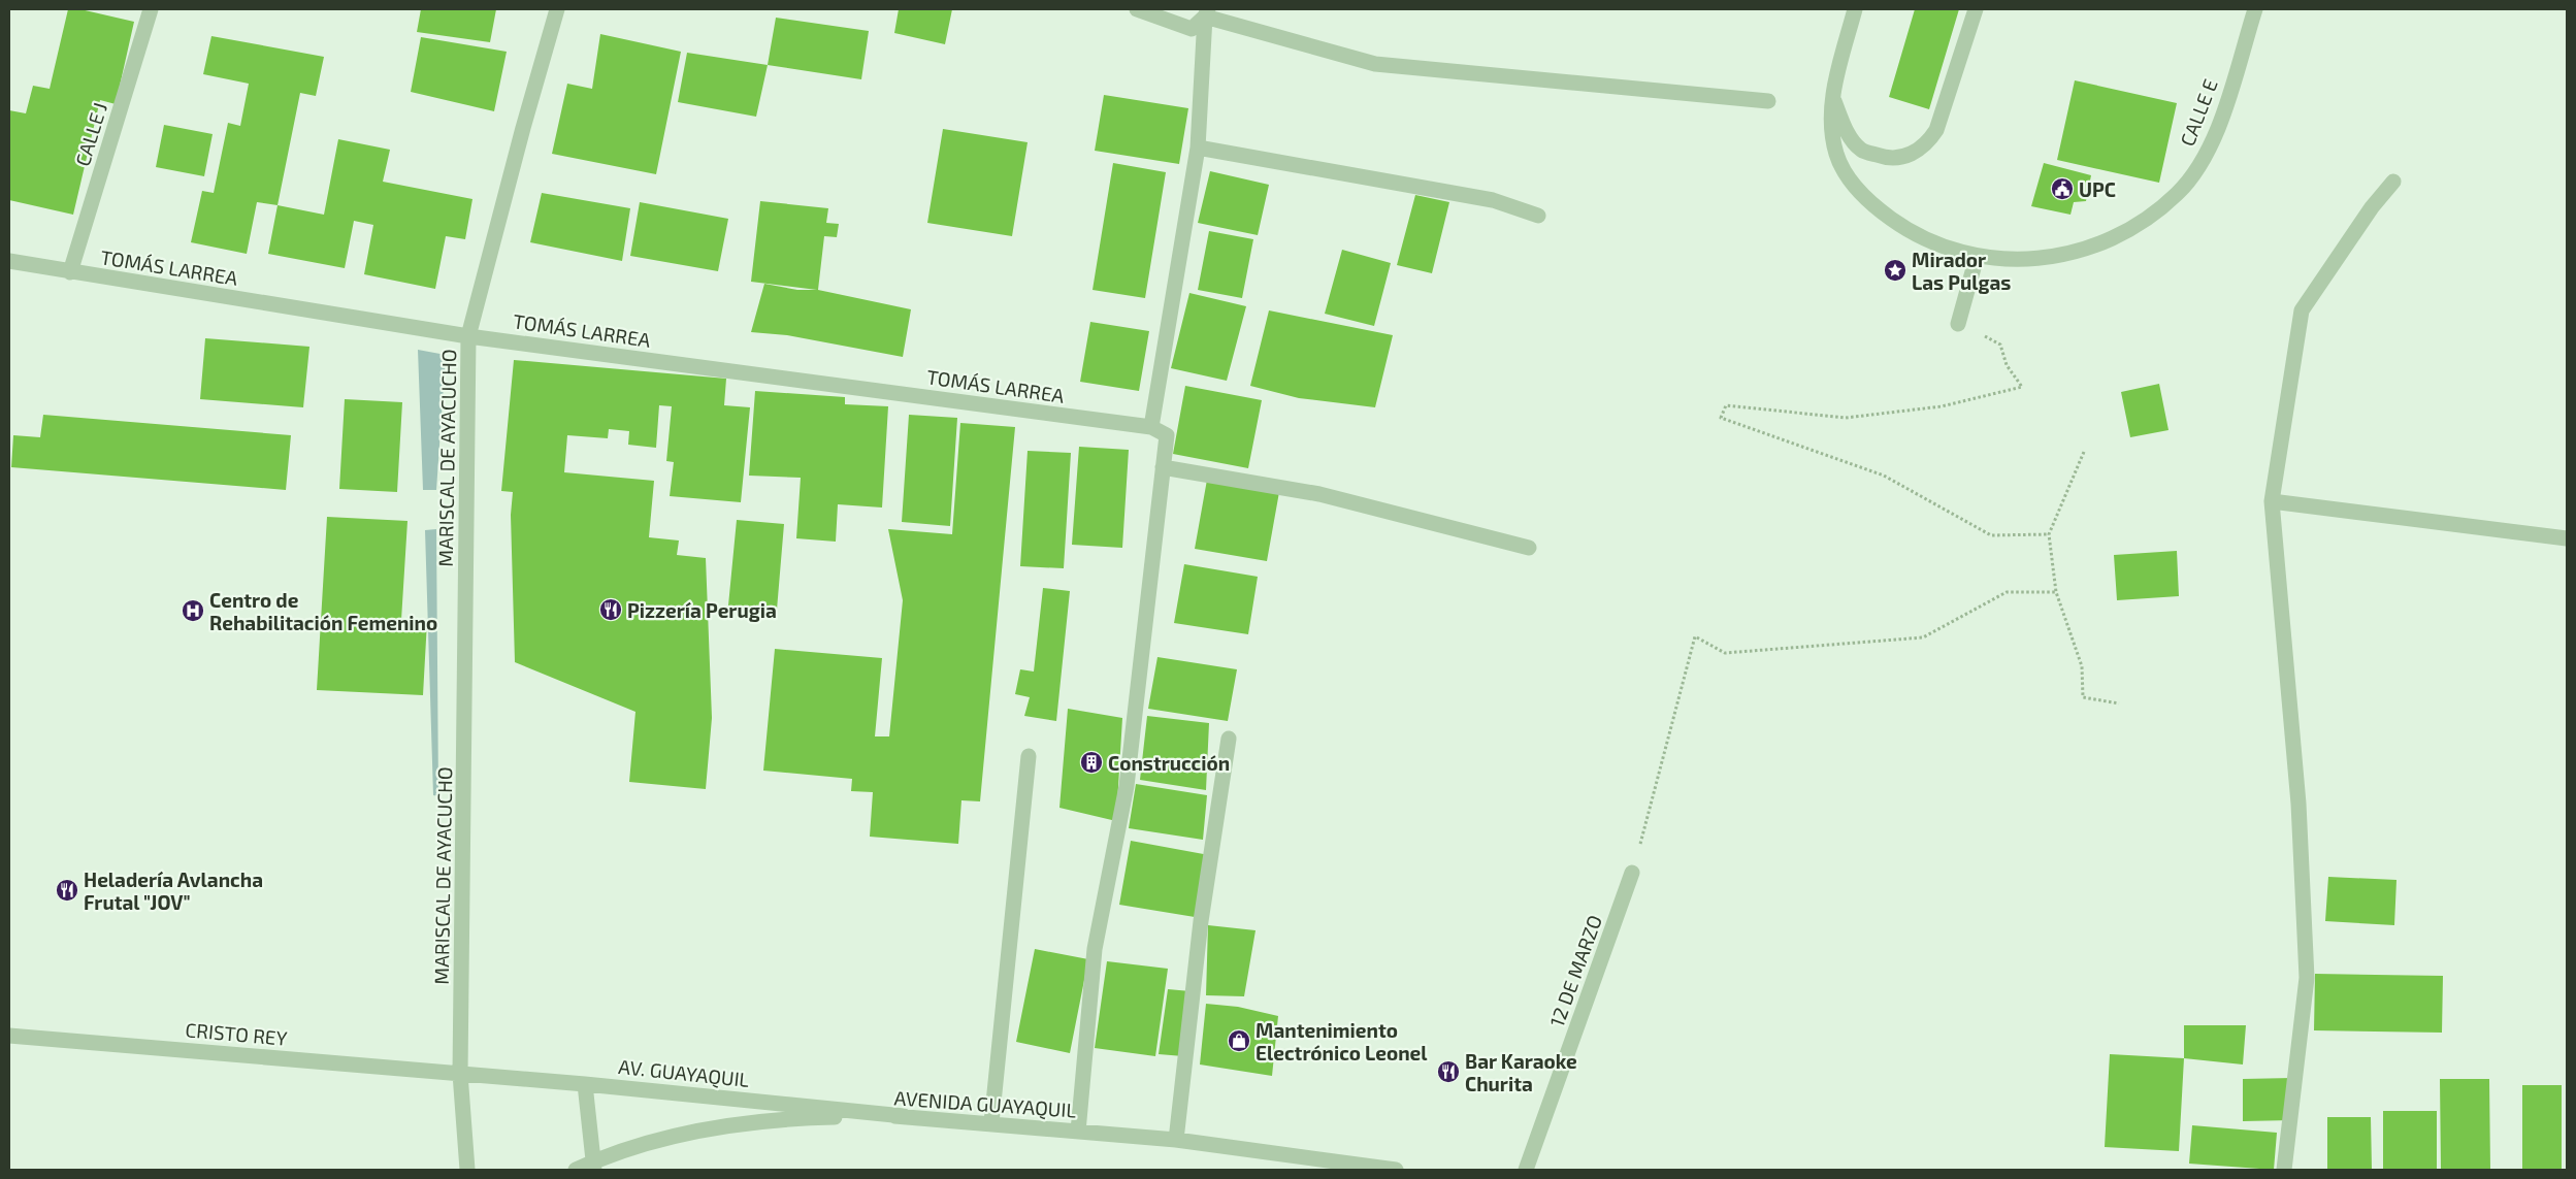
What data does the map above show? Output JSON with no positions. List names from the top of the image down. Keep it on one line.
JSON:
{"streets":{"street":["CALLE E","CALLE J","TOMÁS LARREA","MARISCAL DE AYACUCHO","12 DE MARZO","CRISTO REY","AV. GUAYAQUIL","AVENIDA GUAYAQUIL"]},"crossings":[["CALLE J","TOMÁS LARREA"],["TOMÁS LARREA","MARISCAL DE AYACUCHO"],["MARISCAL DE AYACUCHO","CRISTO REY"],["MARISCAL DE AYACUCHO","AV. GUAYAQUIL"],["CRISTO REY","AV. GUAYAQUIL"],["AV. GUAYAQUIL","AVENIDA GUAYAQUIL"]],"places":{"public building":["UPC"],"place":["Mirador Las Pulgas"],"restaurant":["Pizzería Perugia","Heladería Avlancha Frutal \"JOV\"","Bar Karaoke Churita"],"hospital":["Centro de Rehabilitación Femenino"],"building":["Construcción"],"shop":["Mantenimiento Electrónico Leonel"]}}
